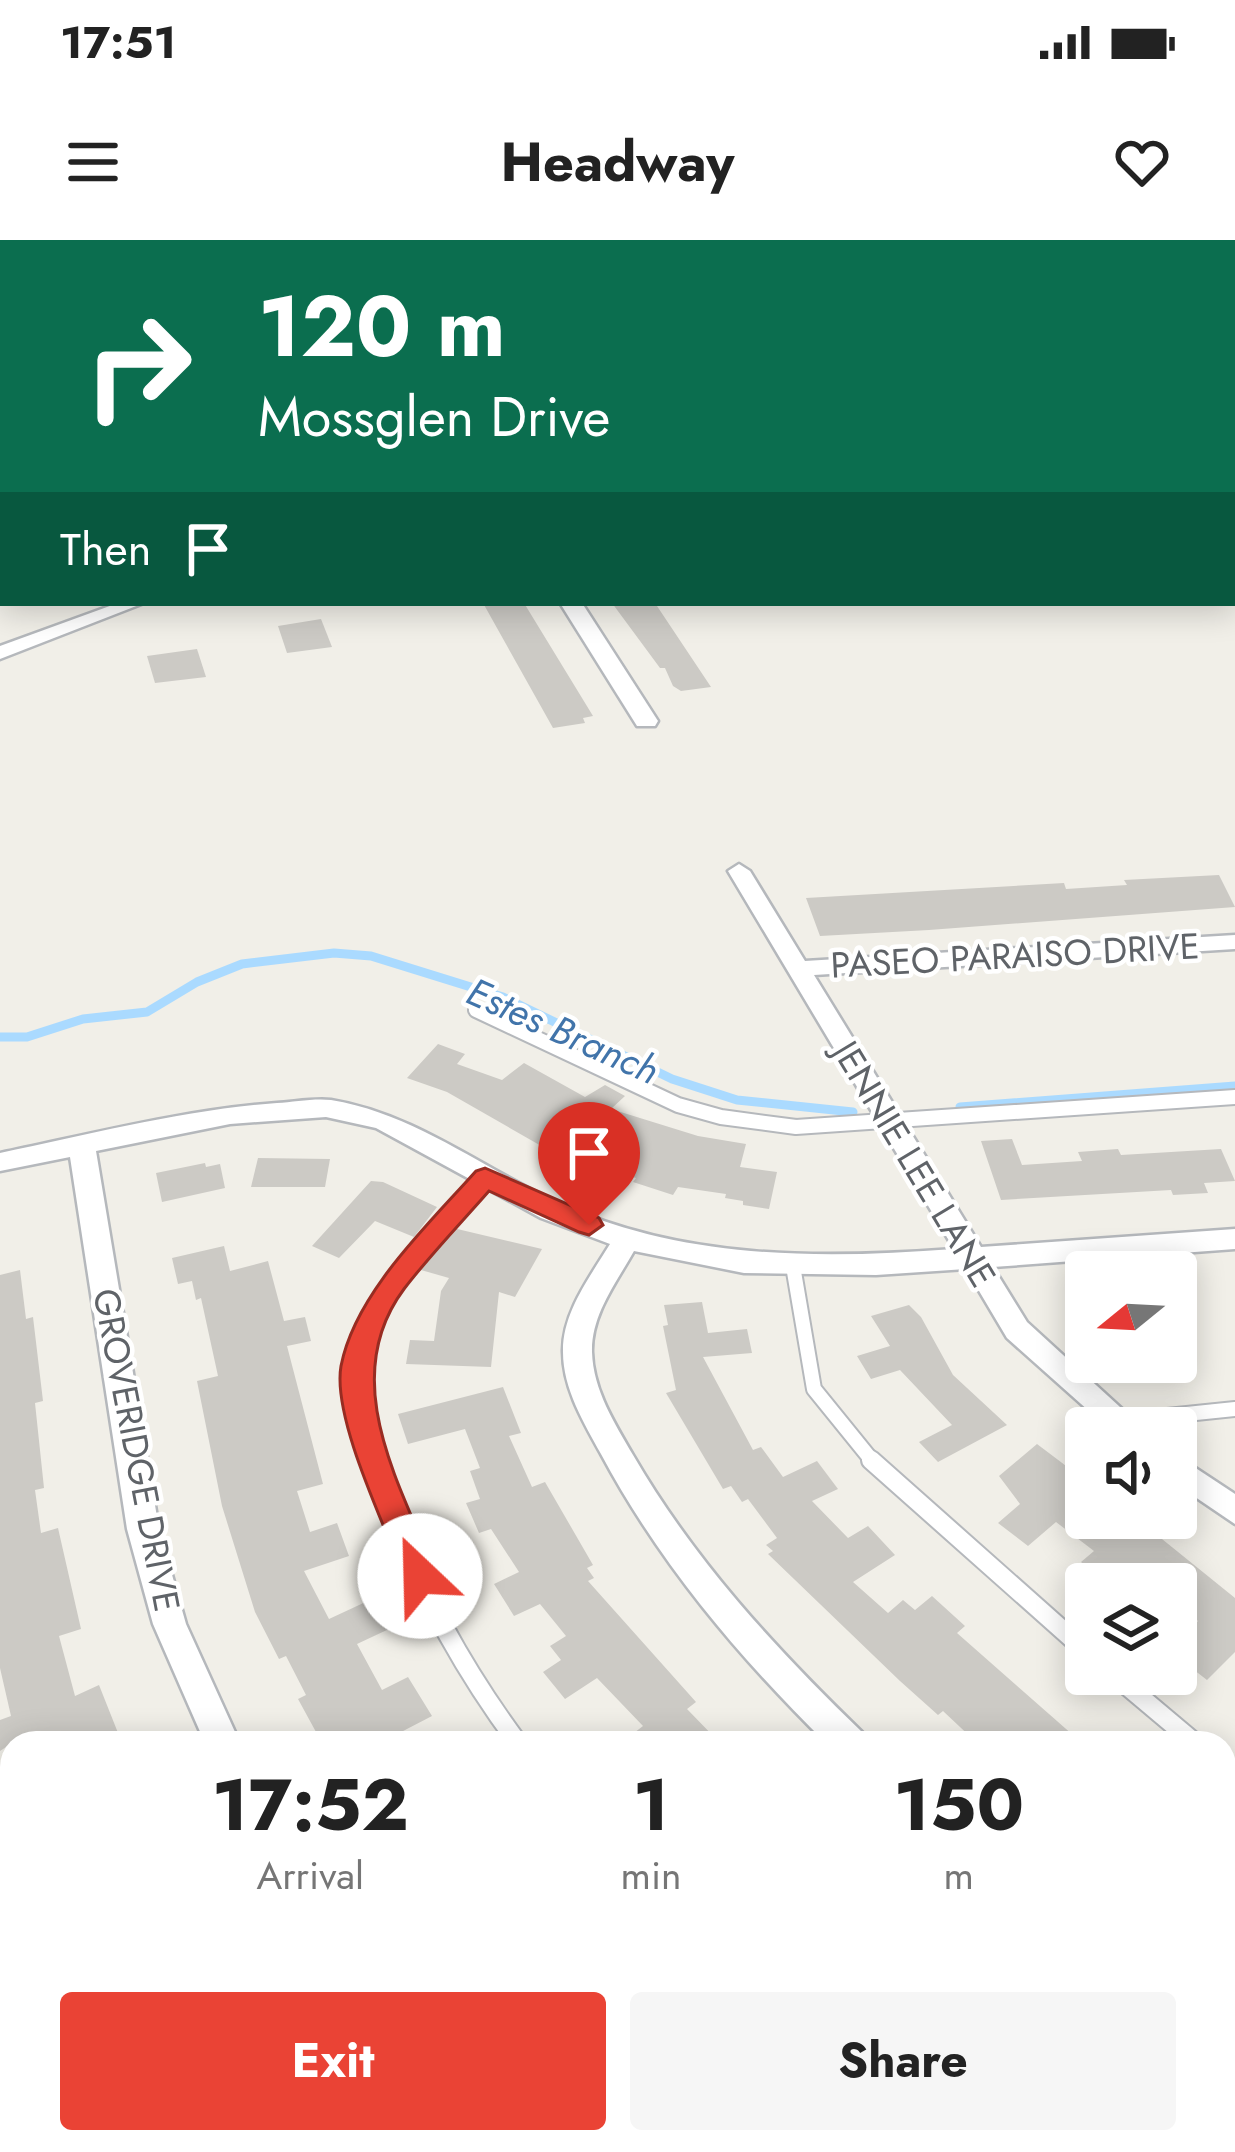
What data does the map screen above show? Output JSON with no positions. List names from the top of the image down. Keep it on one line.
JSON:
{"streets":{"street":["PASEO PARAISO DRIVE","JENNIE LEE LANE","GROVERIDGE DRIVE"]},"crossings":[["PASEO PARAISO DRIVE","JENNIE LEE LANE"]],"water":["Estes Branch"],"north":"left","page":{"status":"17:51","header":"Headway","turn":["120 m","Mossglen Drive"],"then":"Then","eta":["17:52","Arrival","1","min","150","m"],"buttons":["Exit","Share"]}}
